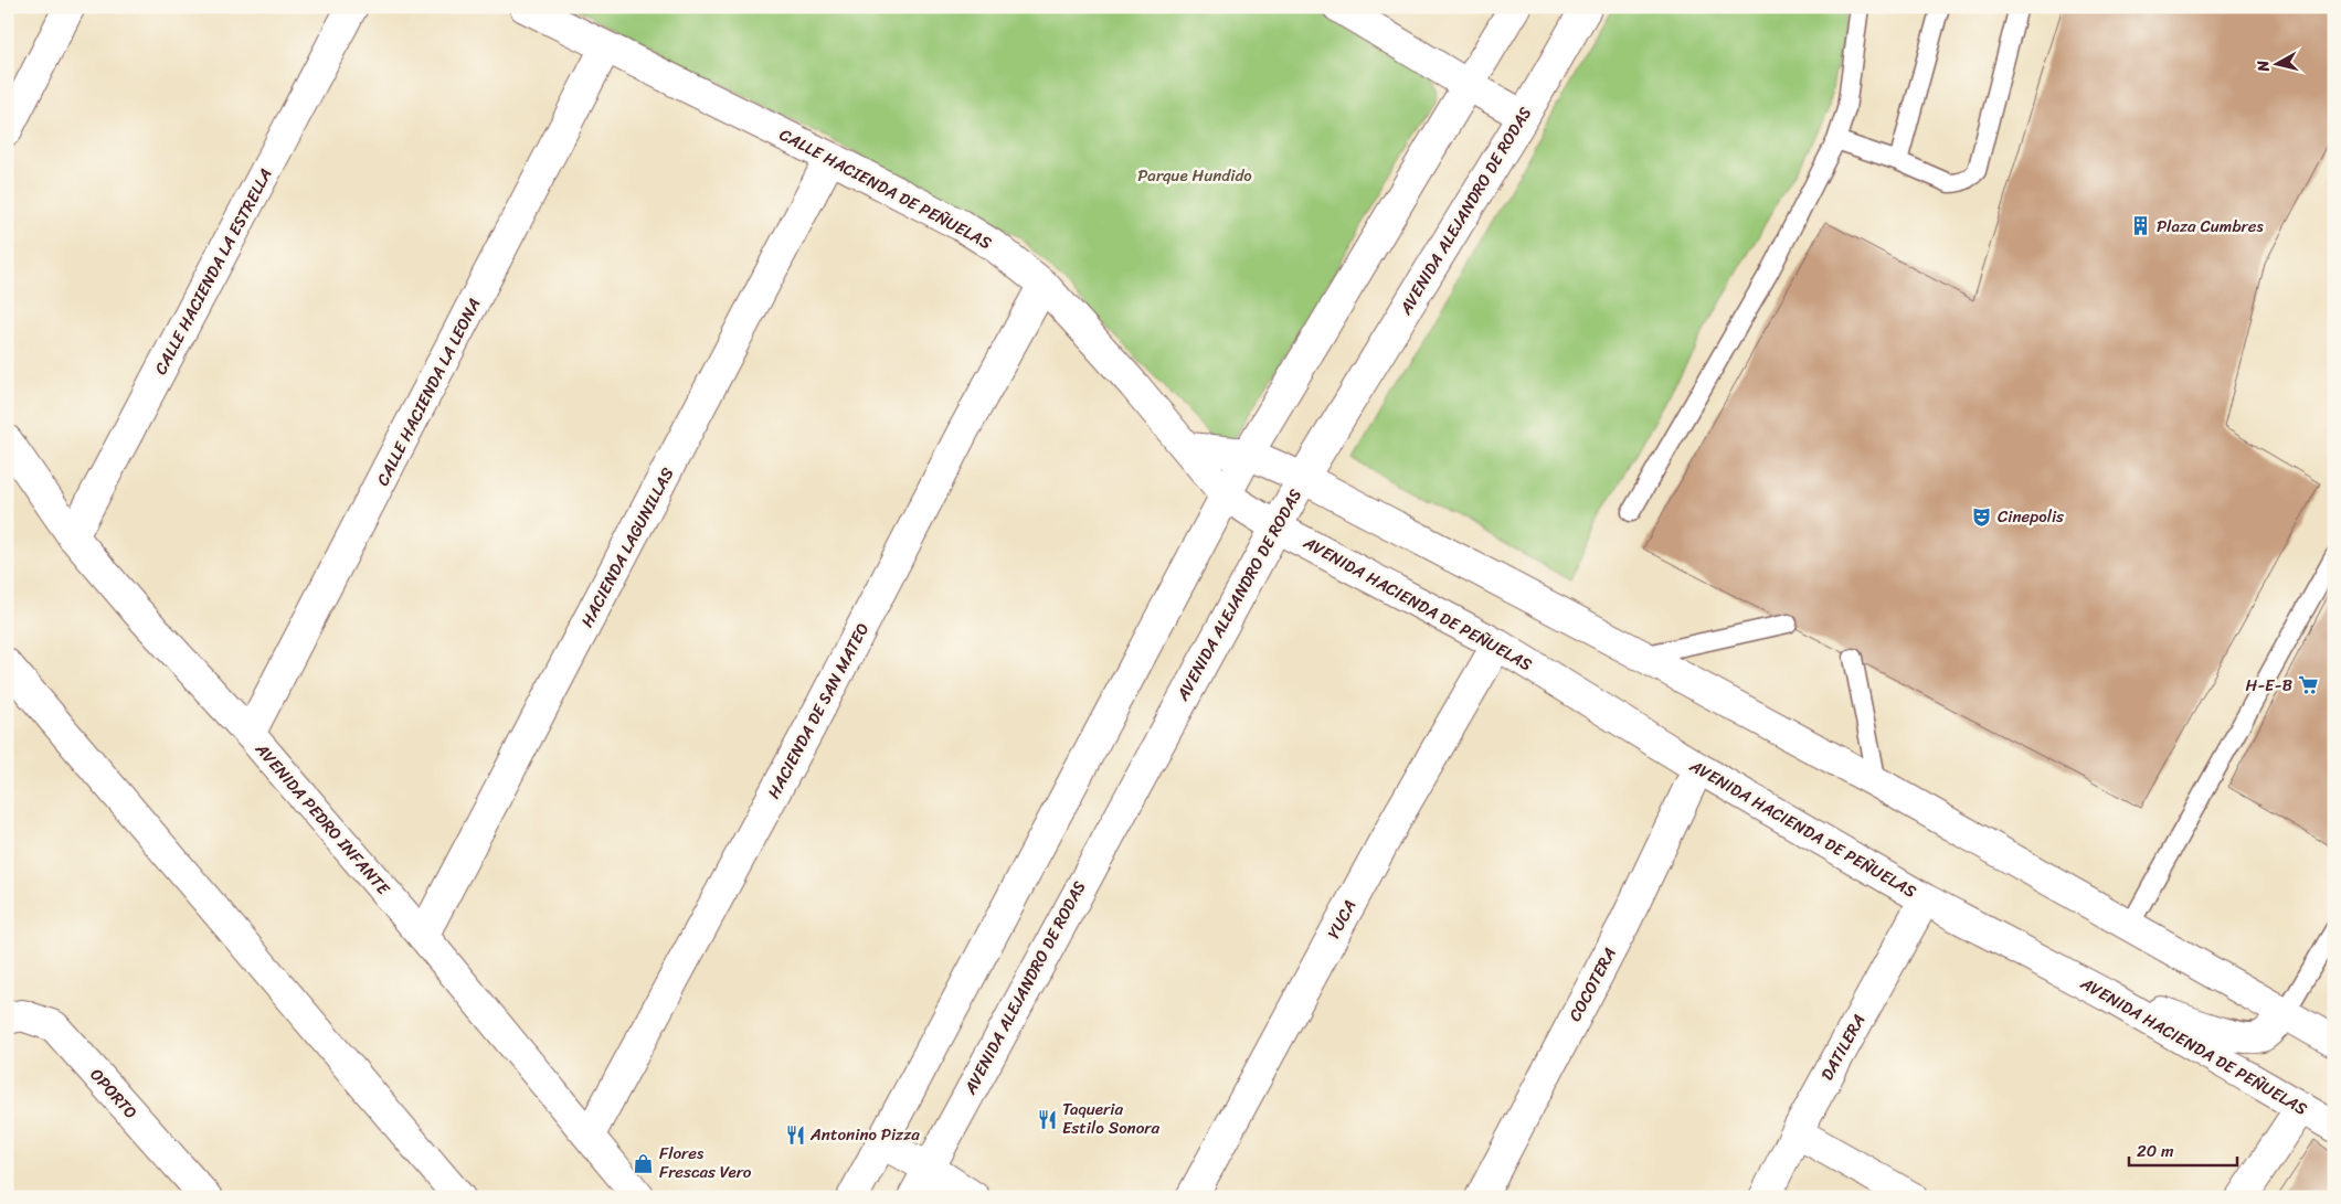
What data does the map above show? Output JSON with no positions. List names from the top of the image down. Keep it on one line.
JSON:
{"streets":{"street":["CALLE HACIENDA DE PEÑUELAS","AVENIDA ALEJANDRO DE RODAS","CALLE HACIENDA LA ESTRELLA","CALLE HACIENDA LA LEONA","HACIENDA LAGUNILLAS","AVENIDA HACIENDA DE PEÑUELAS","HACIENDA DE SAN MATEO","AVENIDA PEDRO INFANTE","YUCA","COCOTERA","DATILERA","OPORTO"]},"crossings":[["CALLE HACIENDA DE PEÑUELAS","AVENIDA ALEJANDRO DE RODAS"],["CALLE HACIENDA DE PEÑUELAS","CALLE HACIENDA LA LEONA"],["CALLE HACIENDA DE PEÑUELAS","HACIENDA LAGUNILLAS"],["CALLE HACIENDA DE PEÑUELAS","AVENIDA HACIENDA DE PEÑUELAS"],["CALLE HACIENDA DE PEÑUELAS","HACIENDA DE SAN MATEO"],["AVENIDA ALEJANDRO DE RODAS","AVENIDA HACIENDA DE PEÑUELAS"],["CALLE HACIENDA LA ESTRELLA","AVENIDA PEDRO INFANTE"],["CALLE HACIENDA LA LEONA","AVENIDA PEDRO INFANTE"],["HACIENDA LAGUNILLAS","AVENIDA PEDRO INFANTE"],["AVENIDA HACIENDA DE PEÑUELAS","YUCA"],["AVENIDA HACIENDA DE PEÑUELAS","COCOTERA"],["AVENIDA HACIENDA DE PEÑUELAS","DATILERA"],["HACIENDA DE SAN MATEO","AVENIDA PEDRO INFANTE"]],"parks":["Parque Hundido"],"places":{"building":["Plaza Cumbres"],"theatre":["Cinepolis"],"supermarket":["H-E-B"],"restaurant":["Taqueria Estilo Sonora","Antonino Pizza"],"shop":["Flores Frescas Vero"]},"scale_bar":"20 m","north":"left"}
